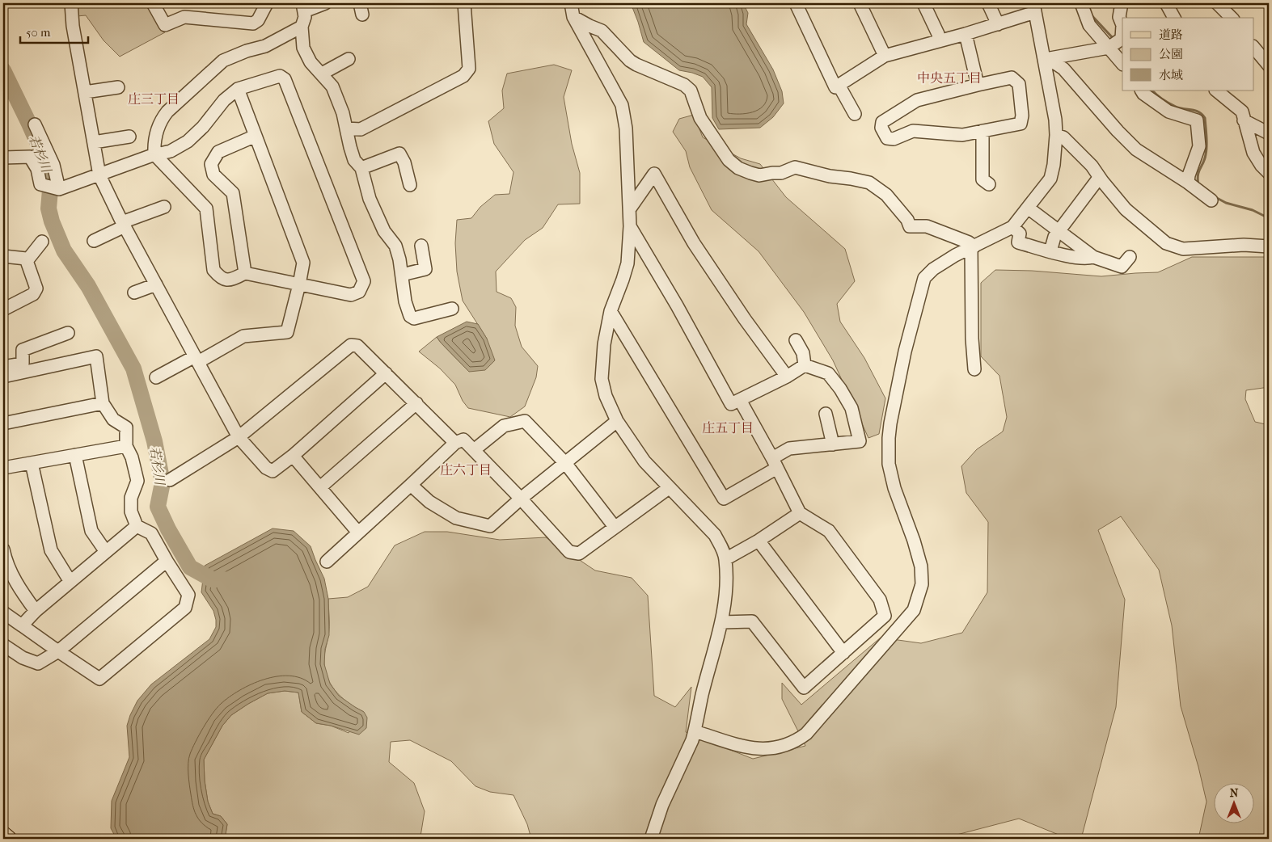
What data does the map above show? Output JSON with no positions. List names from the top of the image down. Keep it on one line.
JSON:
{"districts":["中央五丁目","庄三丁目","庄五丁目","庄六丁目"],"water":["若杉川"],"legend":["道路","公園","水域"],"scale_bar":"50 m","north":"top"}
